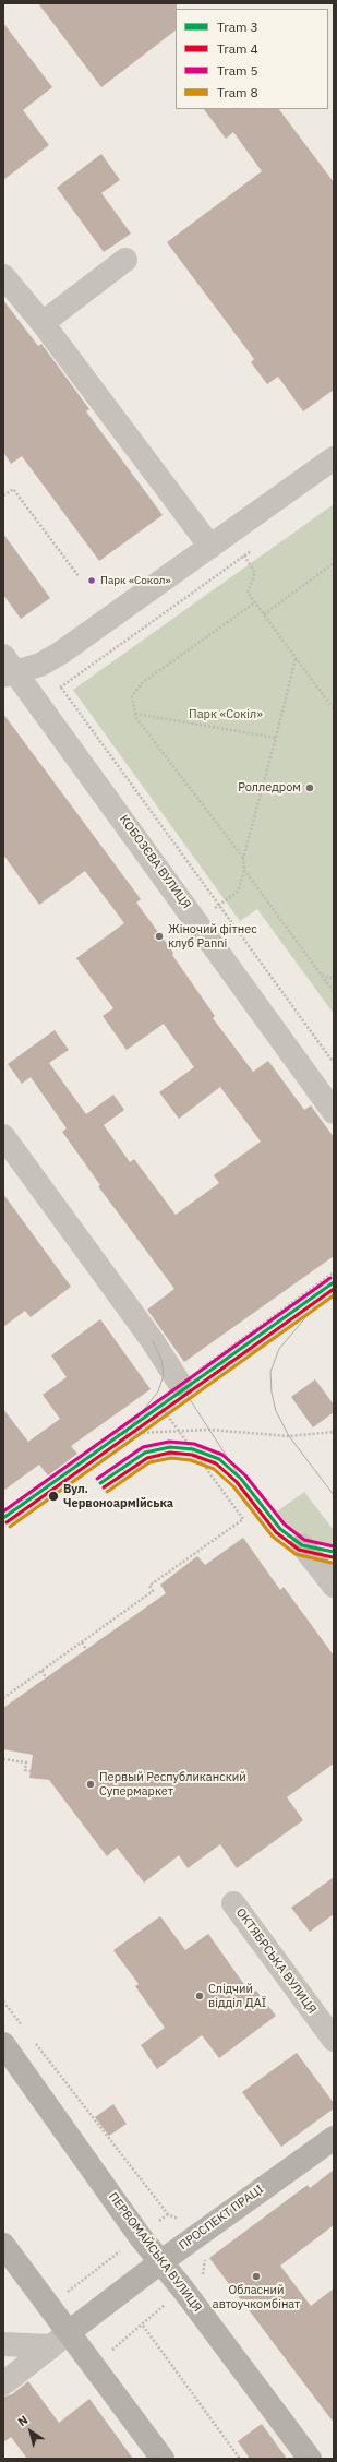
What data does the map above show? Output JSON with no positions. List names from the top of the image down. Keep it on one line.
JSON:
{"streets":{"main road":["ПРОСПЕКТ ПРАЦІ","ПЕРВОМАЙСЬКА ВУЛИЦЯ"],"street":["КОБОЗЄВА ВУЛИЦЯ","ОКТЯБРСЬКА ВУЛИЦЯ"]},"crossings":[["ПРОСПЕКТ ПРАЦІ","ПЕРВОМАЙСЬКА ВУЛИЦЯ"]],"parks":["Парк «Сокіл»"],"places":["Парк «Сокол»","Ролледром","Жіночий фітнес клуб Panni","Вул. Червоноармійська","Первый Республиканский Супермаркет","Слідчий відділ ДАЇ","Обласний автоучкомбінат"],"lines":["tram line 5","tram line 3","tram line 4","tram line 8"],"legend":["Tram 3","Tram 4","Tram 5","Tram 8"],"north":"top left"}
